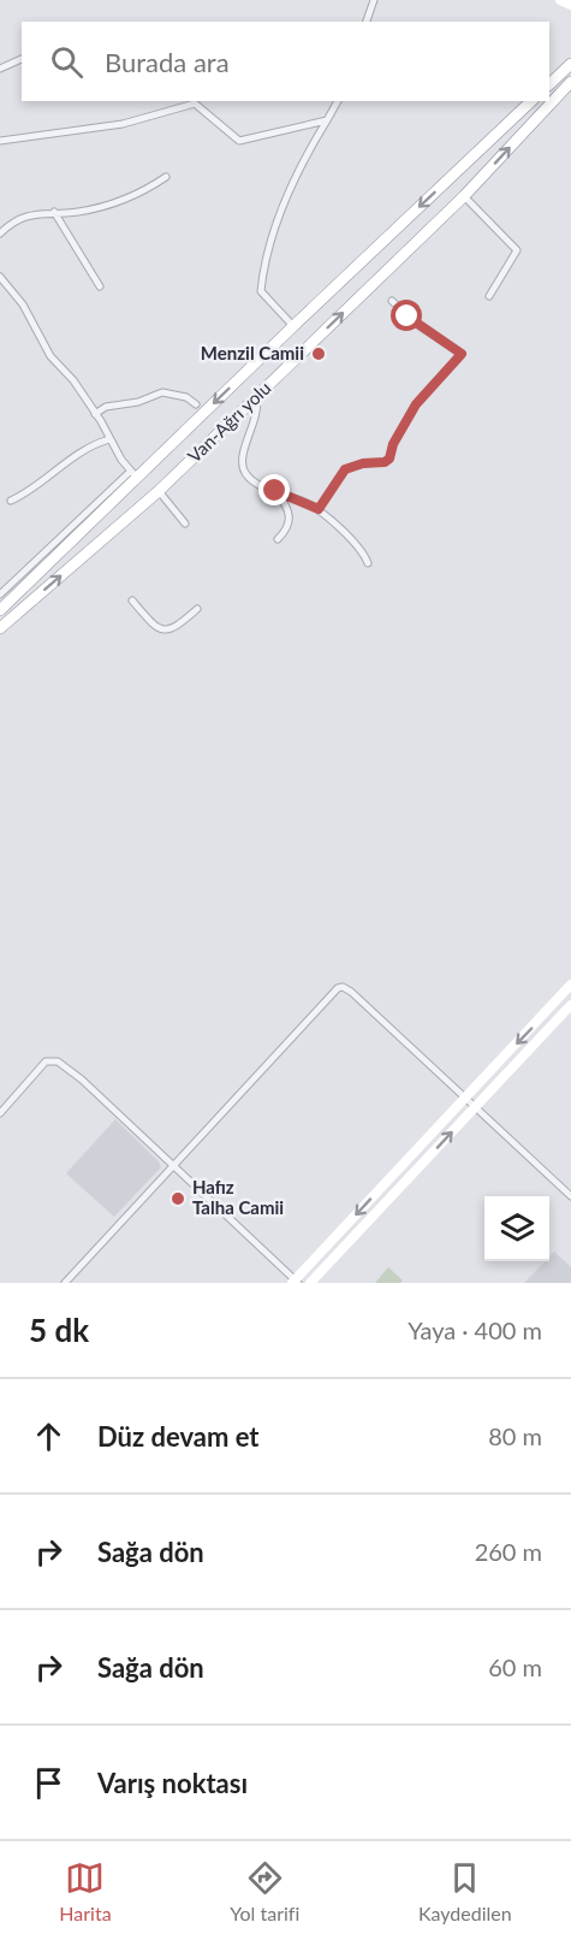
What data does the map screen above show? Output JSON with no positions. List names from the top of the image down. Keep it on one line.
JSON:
{"streets":{"highway":["Van-Ağrı yolu"]},"places":["Menzil Camii","Hafız Talha Camii"],"page":{"search":"Burada ara","heading":["5 dk","Yaya · 400 m"],"list":[["Düz devam et","80 m"],["Sağa dön","260 m"],["Sağa dön","60 m"],"Varış noktası"],"nav":["Harita","Yol tarifi","Kaydedilen"]}}
